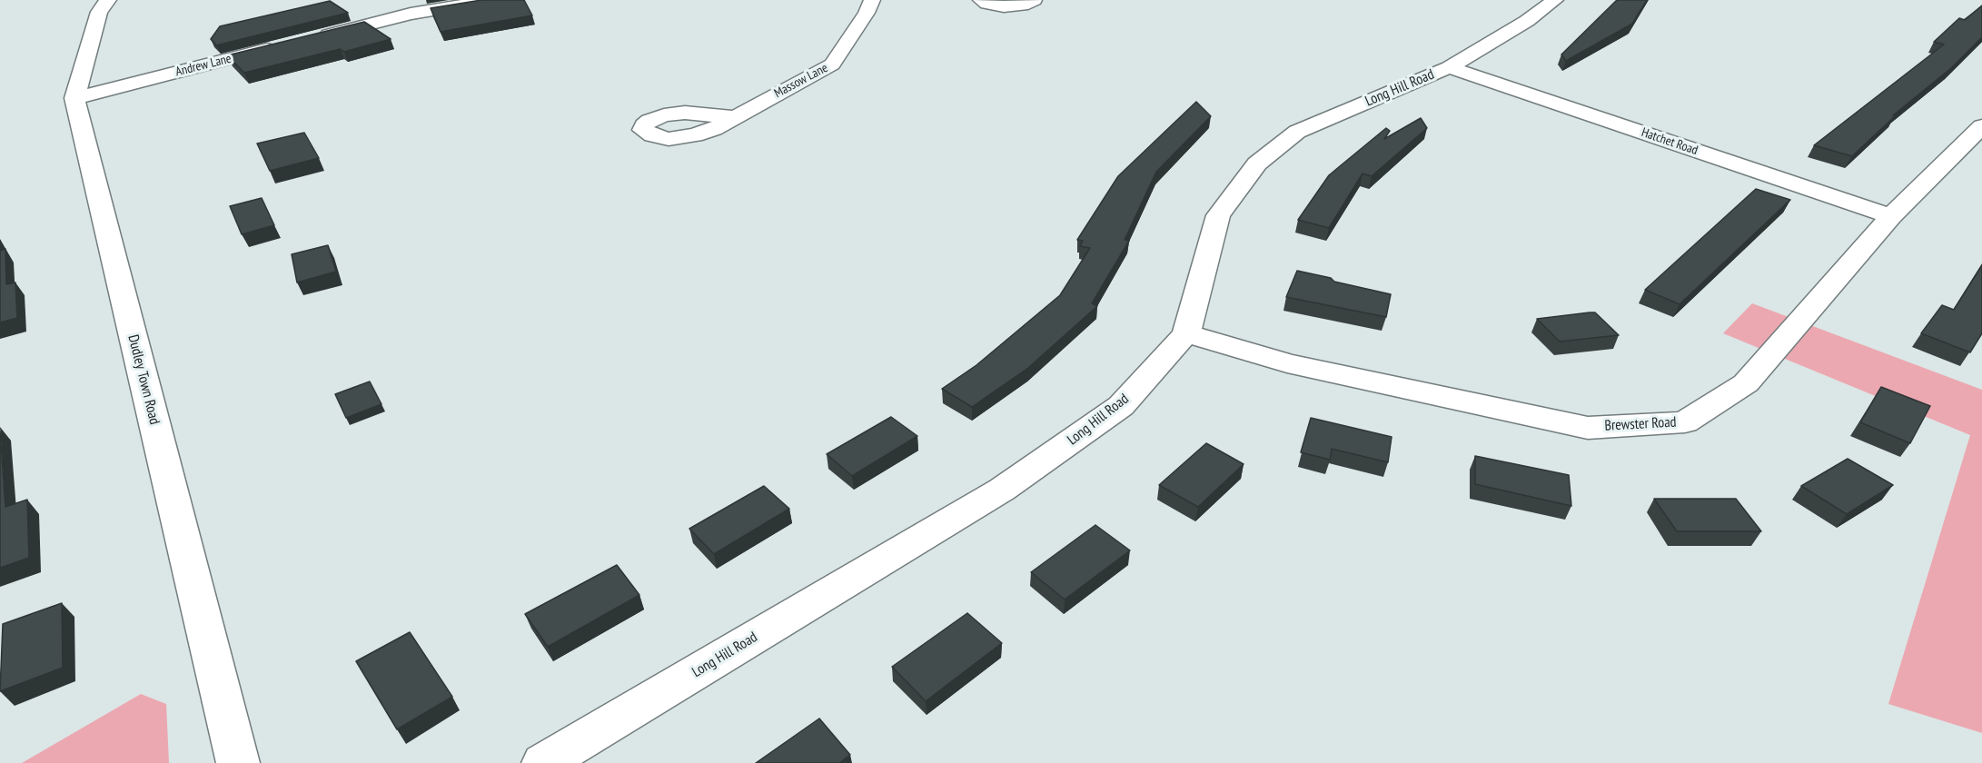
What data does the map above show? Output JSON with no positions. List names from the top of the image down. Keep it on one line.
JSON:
{"streets":{"street":["Andrew Lane","Massow Lane","Long Hill Road","Hatchet Road","Dudley Town Road","Brewster Road"]},"crossings":[["Andrew Lane","Dudley Town Road"],["Long Hill Road","Hatchet Road"],["Long Hill Road","Brewster Road"],["Hatchet Road","Brewster Road"]]}
